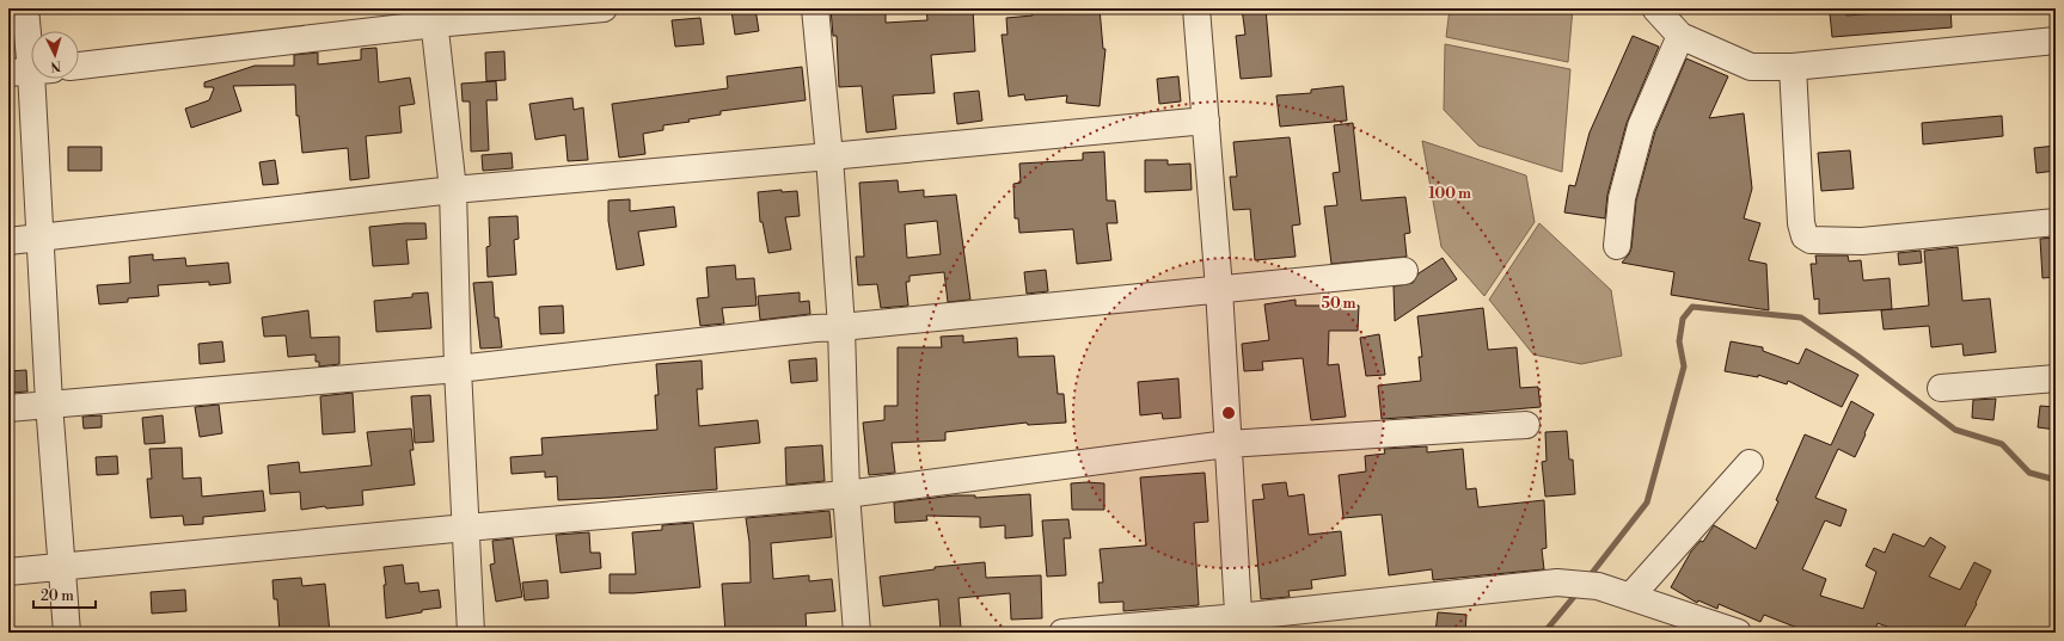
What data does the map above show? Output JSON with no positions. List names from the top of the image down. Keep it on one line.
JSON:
{"scale_bar":"20 m","north":"bottom","rings":["100 m","50 m"]}
